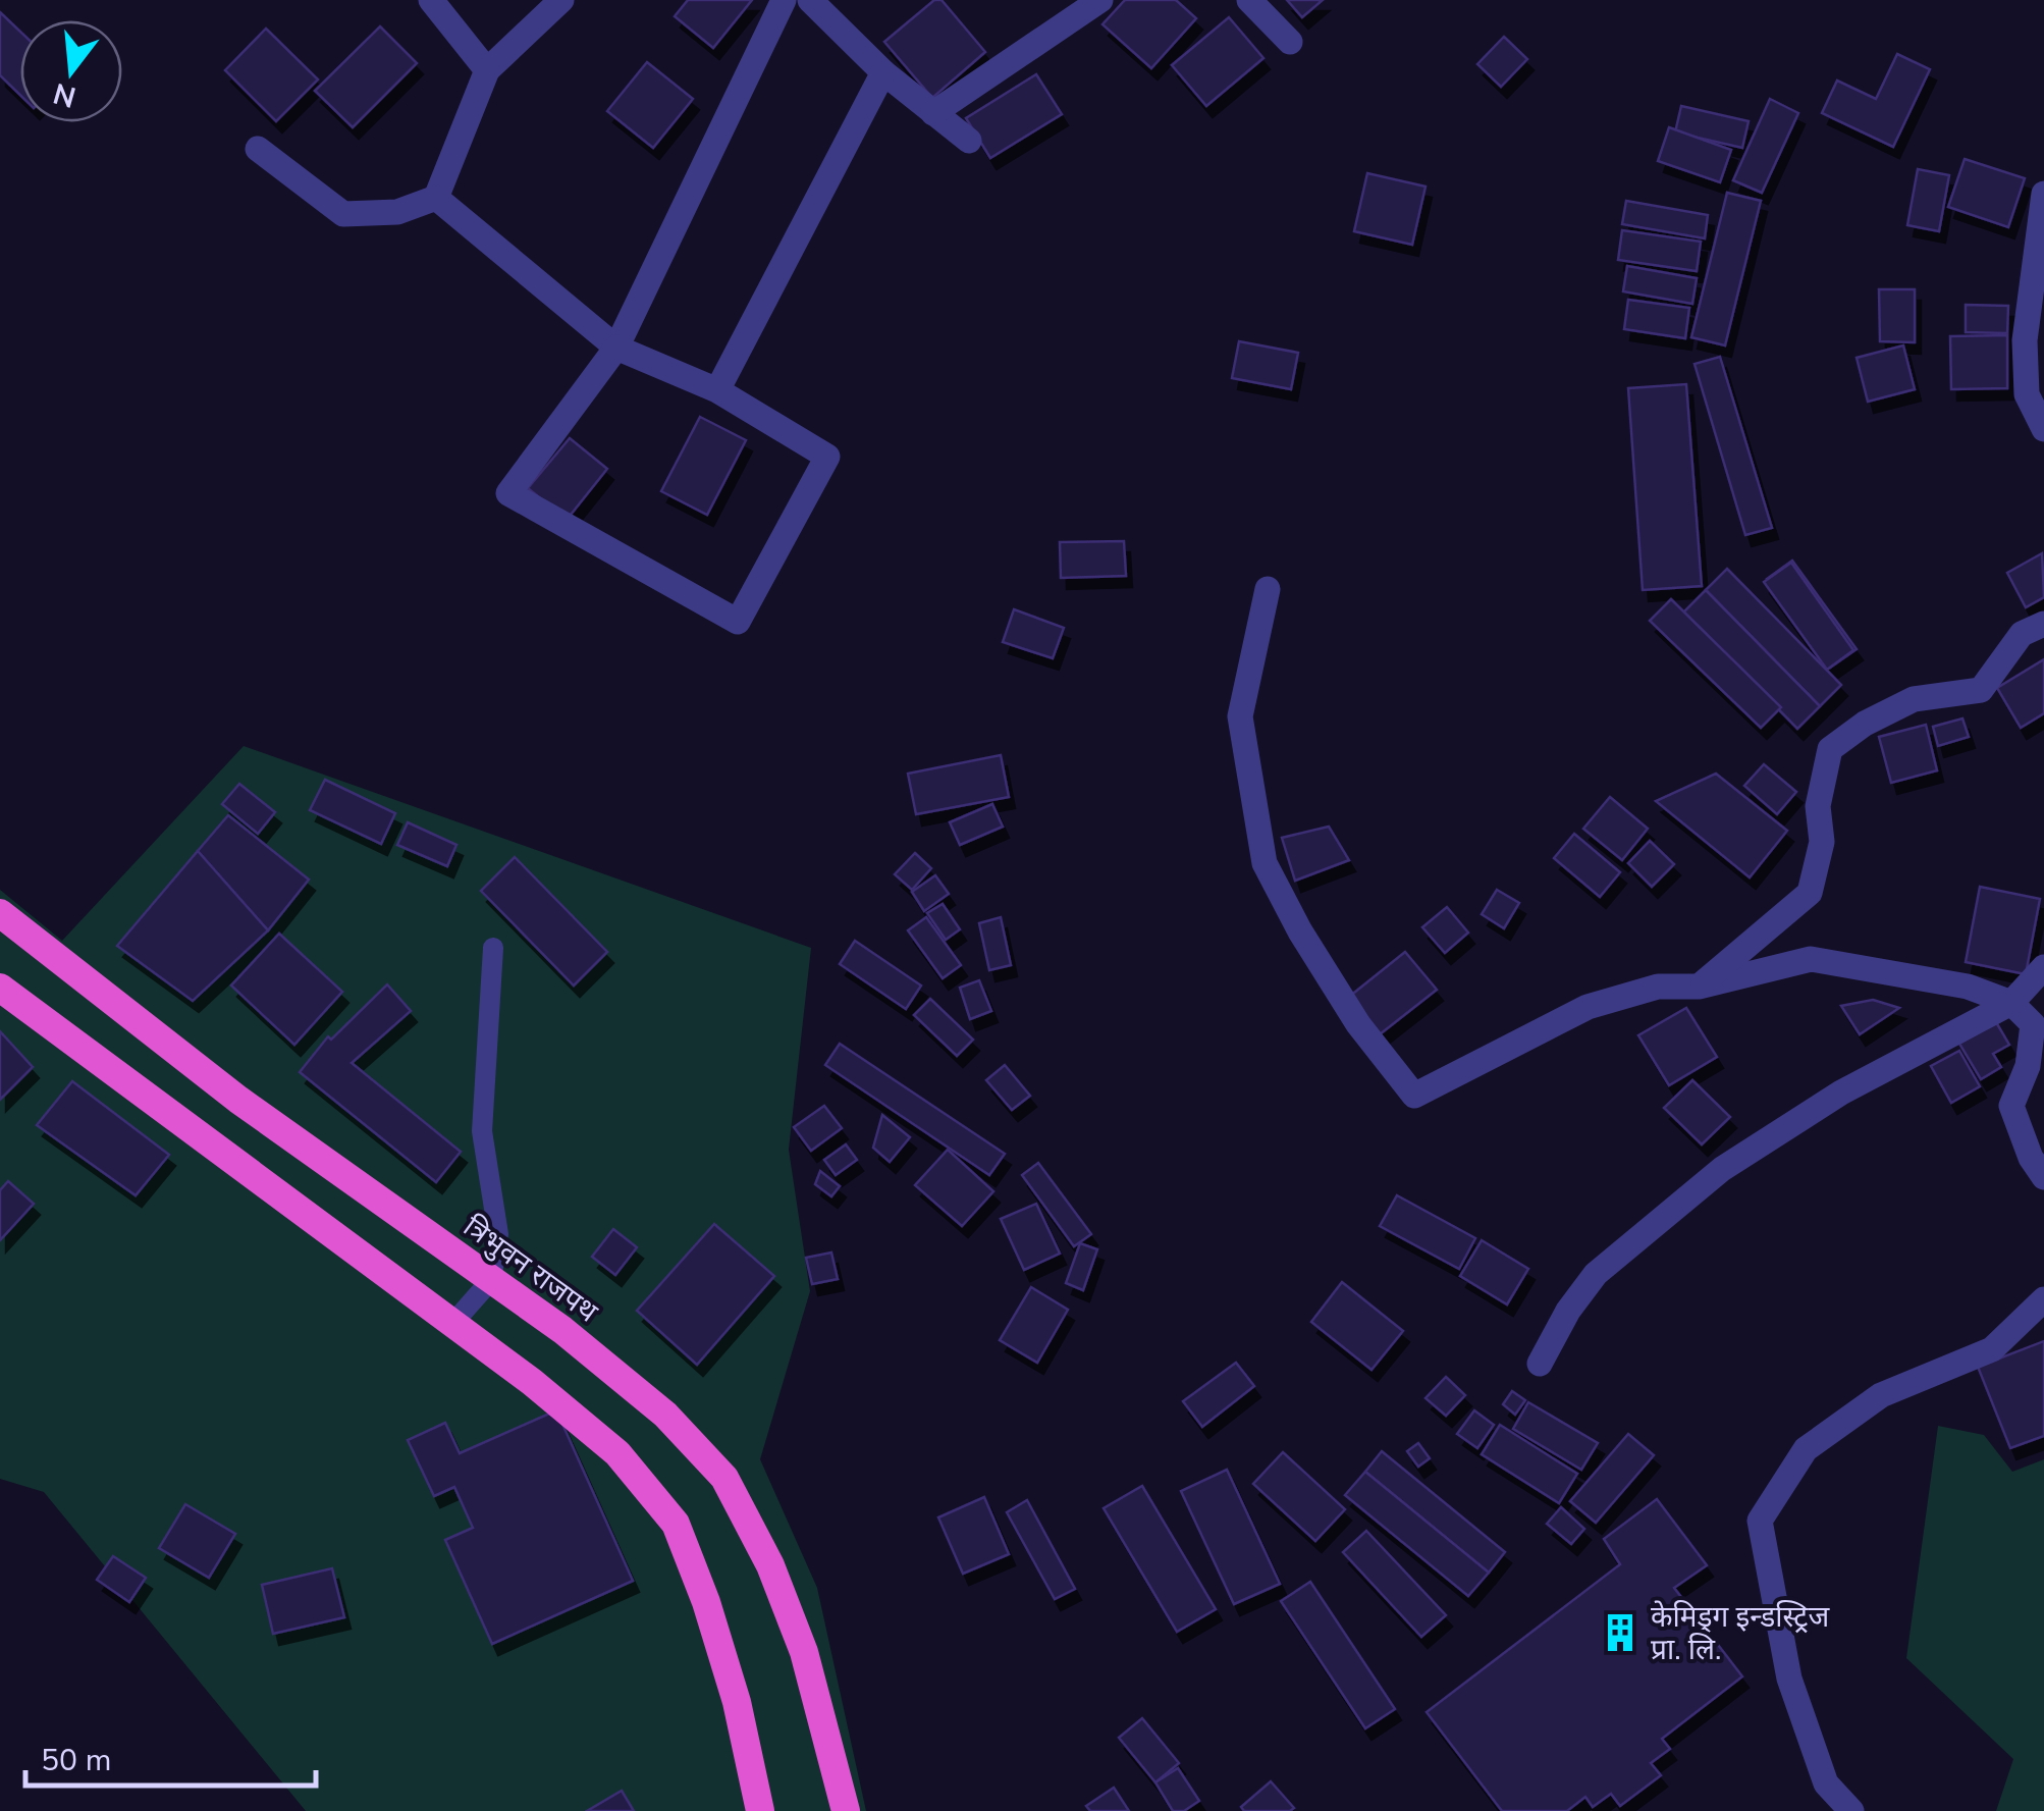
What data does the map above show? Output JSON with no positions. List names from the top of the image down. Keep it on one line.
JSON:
{"streets":{"highway":["त्रिभुवन राजपथ"]},"places":{"building":["केमिड्रग इन्डस्ट्रिज प्रा. लि."]},"scale_bar":"50 m","north":"bottom"}
